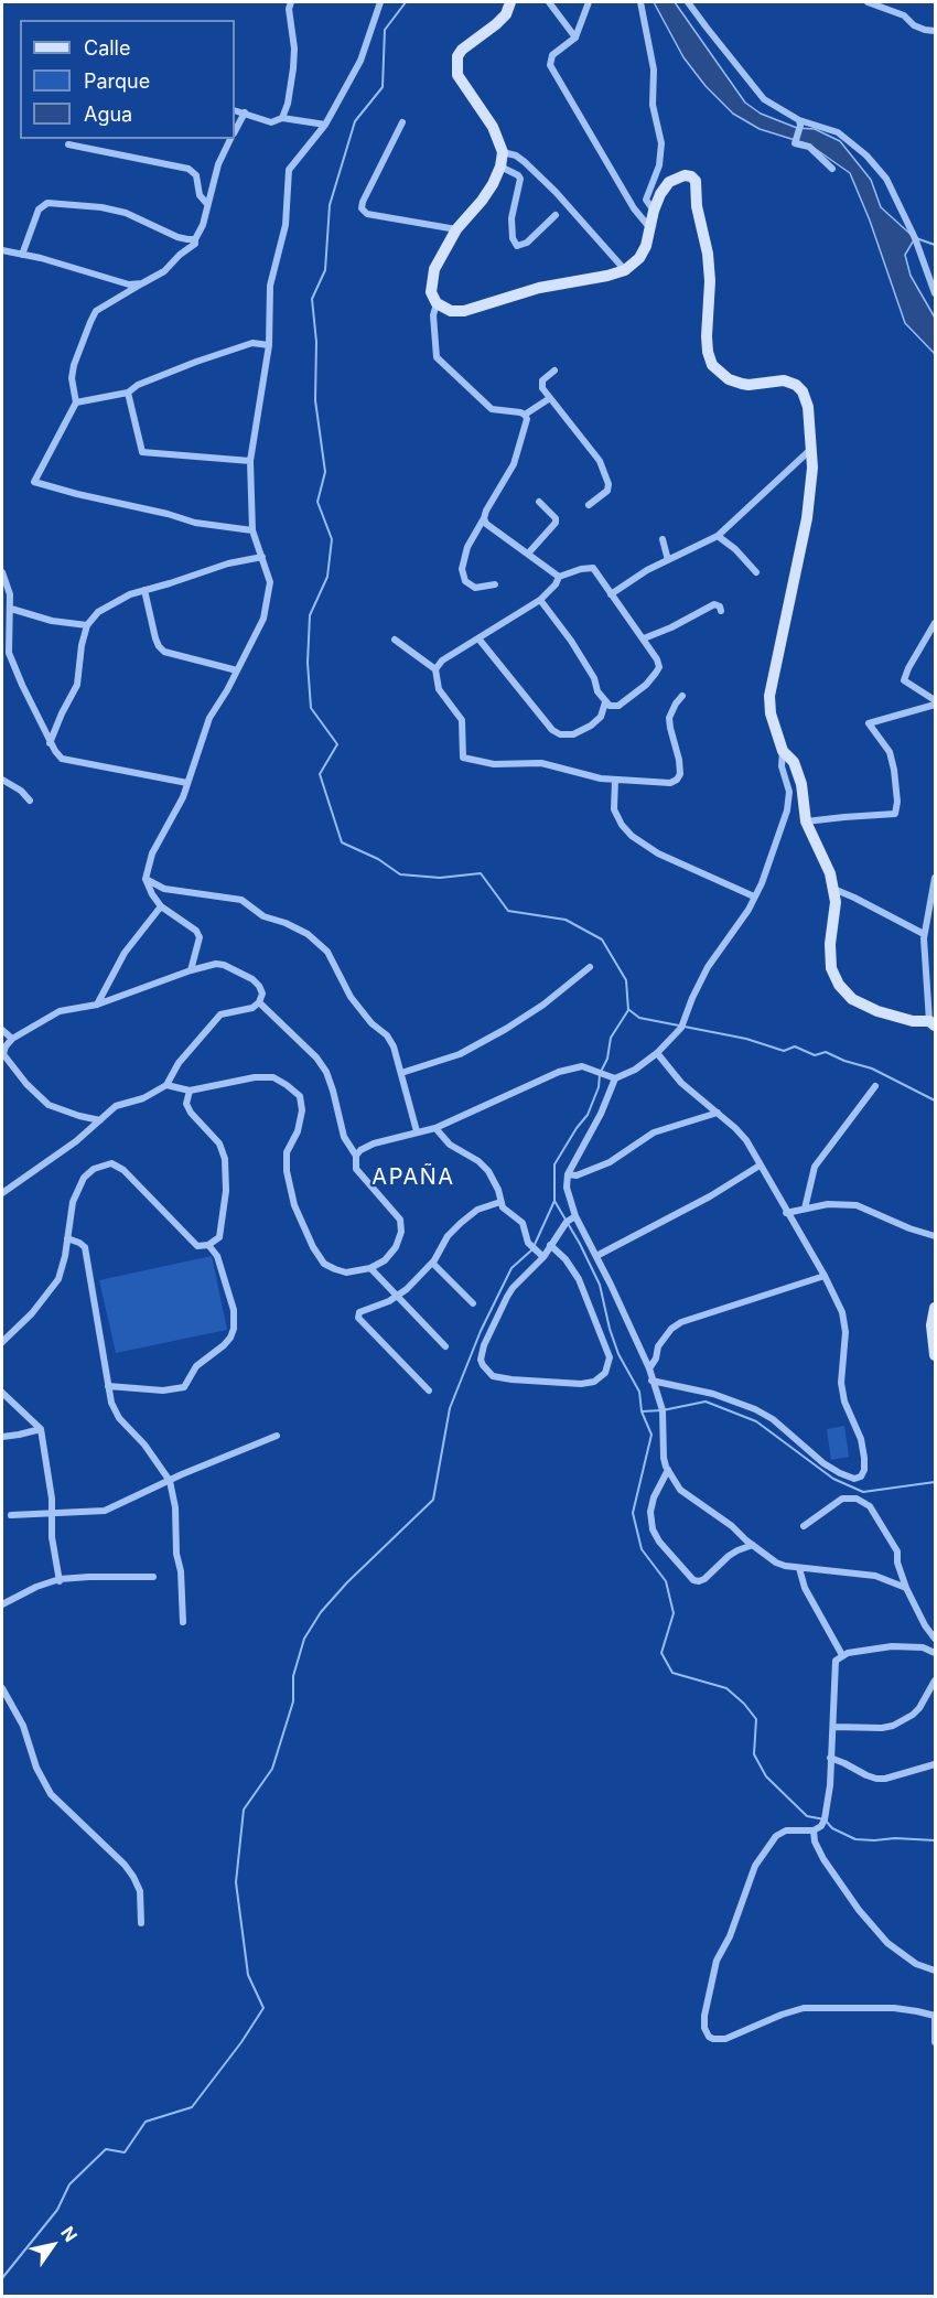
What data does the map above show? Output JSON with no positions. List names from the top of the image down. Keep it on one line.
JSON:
{"districts":["APAÑA"],"legend":["Calle","Parque","Agua"],"north":"top right"}
